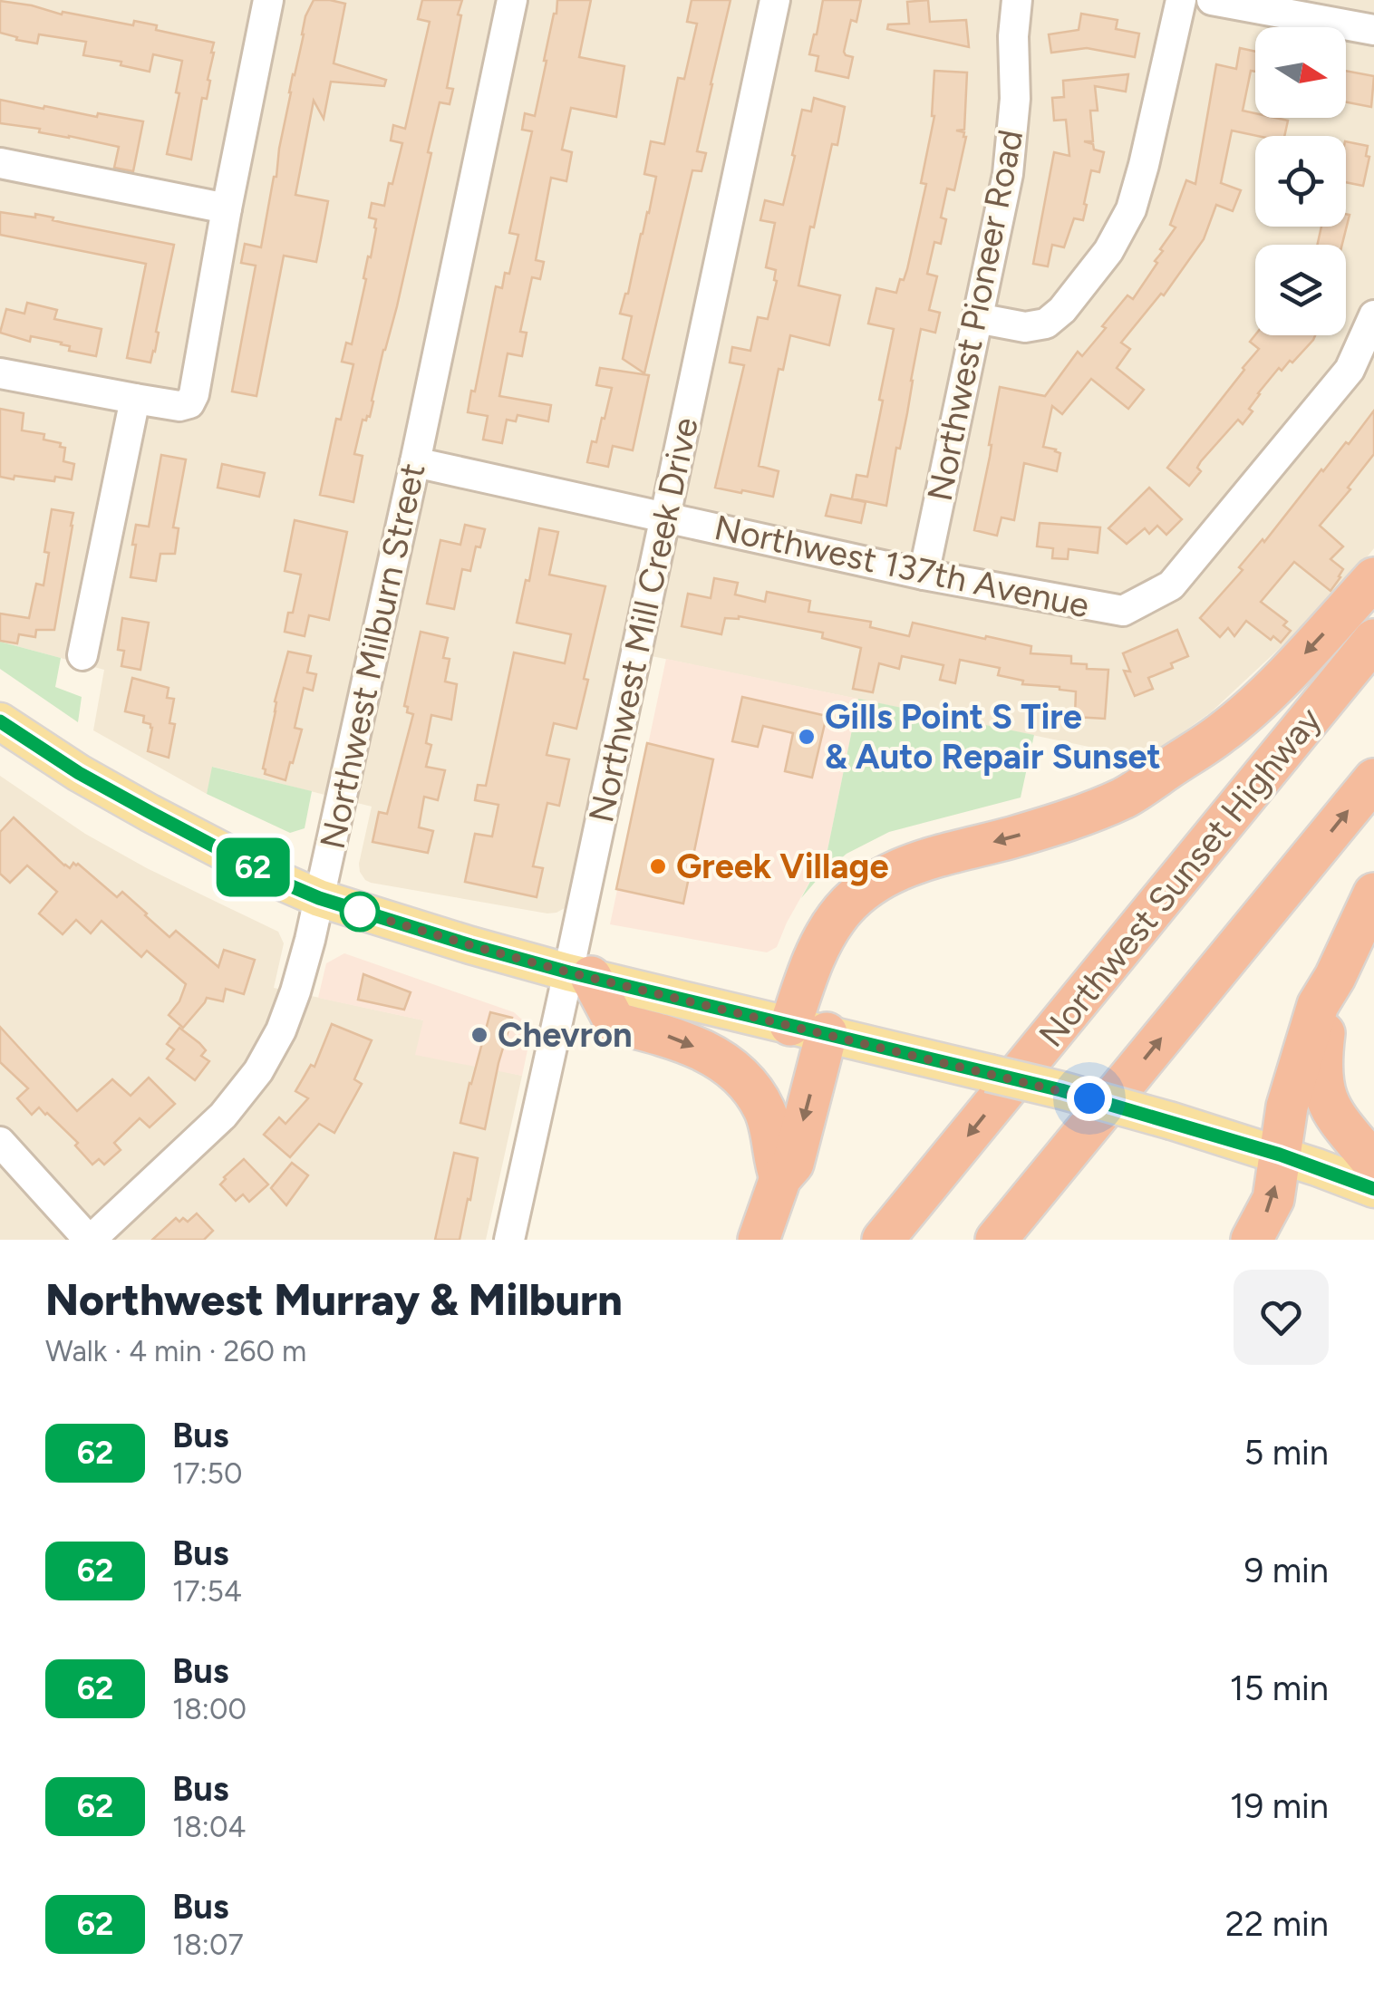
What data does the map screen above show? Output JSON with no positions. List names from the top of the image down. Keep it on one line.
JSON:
{"streets":{"highway":["Northwest Sunset Highway"],"street":["Northwest Pioneer Road","Northwest 137th Avenue","Northwest Mill Creek Drive","Northwest Milburn Street"]},"crossings":[["Northwest Pioneer Road","Northwest 137th Avenue"],["Northwest 137th Avenue","Northwest Mill Creek Drive"],["Northwest 137th Avenue","Northwest Milburn Street"]],"places":["Gills Point S Tire & Auto Repair Sunset","Greek Village","Chevron"],"lines":["bus line 62"],"north":"right","page":{"on_map":"62","heading":["Northwest Murray & Milburn","Walk · 4 min · 260 m"],"list":[{"mark":"62","name":"Bus","note":"17:50","value":"5 min"},{"mark":"62","name":"Bus","note":"17:54","value":"9 min"},{"mark":"62","name":"Bus","note":"18:00","value":"15 min"},{"mark":"62","name":"Bus","note":"18:04","value":"19 min"},{"mark":"62","name":"Bus","note":"18:07","value":"22 min"}]}}
